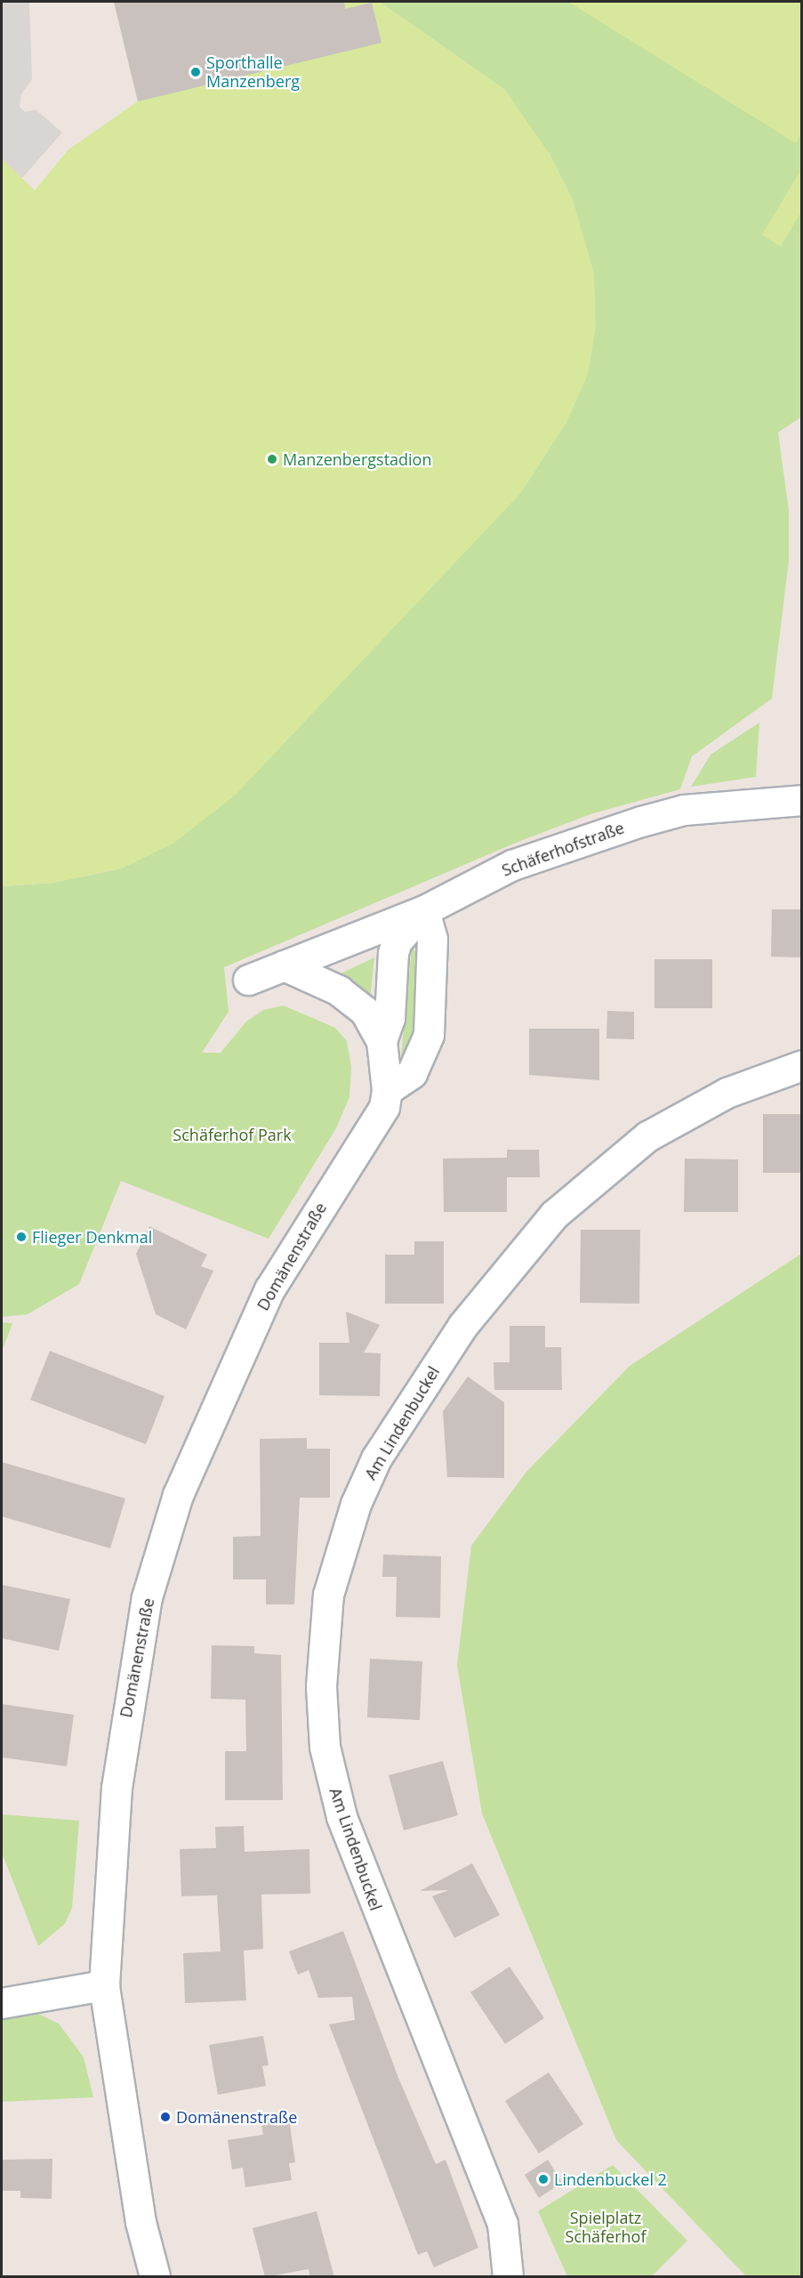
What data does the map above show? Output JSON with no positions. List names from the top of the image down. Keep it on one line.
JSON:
{"streets":{"street":["Schäferhofstraße","Domänenstraße","Am Lindenbuckel"]},"crossings":[["Schäferhofstraße","Domänenstraße"]],"parks":["Schäferhof Park","Spielplatz Schäferhof"],"places":["Sporthalle Manzenberg","Manzenbergstadion","Flieger Denkmal","Domänenstraße","Lindenbuckel 2"]}
